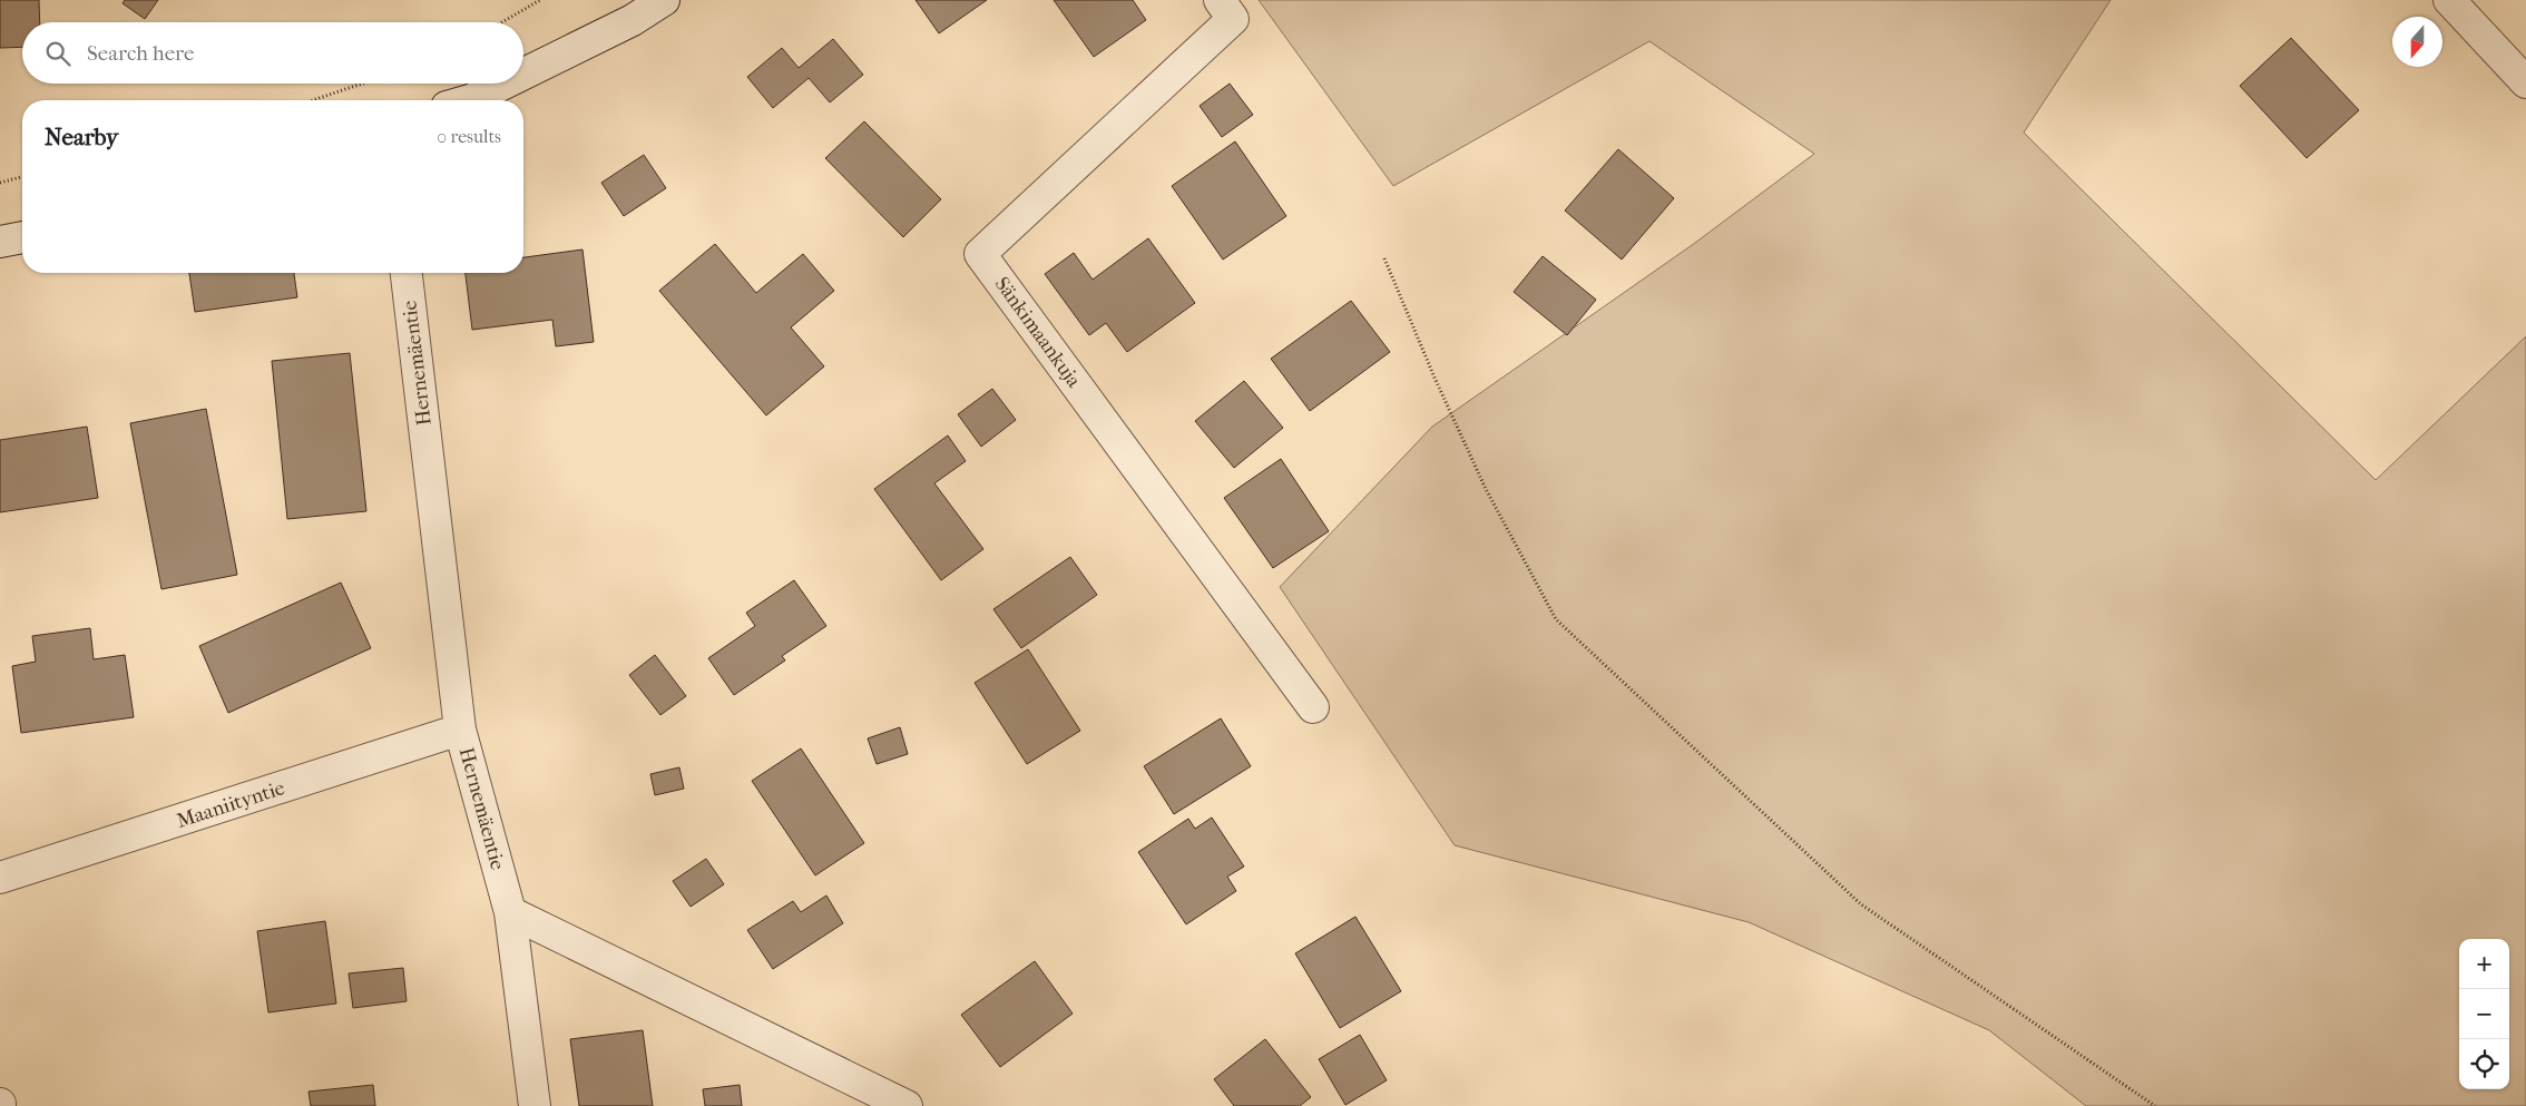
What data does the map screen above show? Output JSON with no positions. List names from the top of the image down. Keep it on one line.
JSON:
{"streets":{"street":["Sänkimaankuja","Hernemäentie","Maaniityntie"]},"crossings":[["Hernemäentie","Maaniityntie"]],"north":"bottom","page":{"search":"Search here","heading":["Nearby","0 results"],"map_buttons":["+","−"]}}
